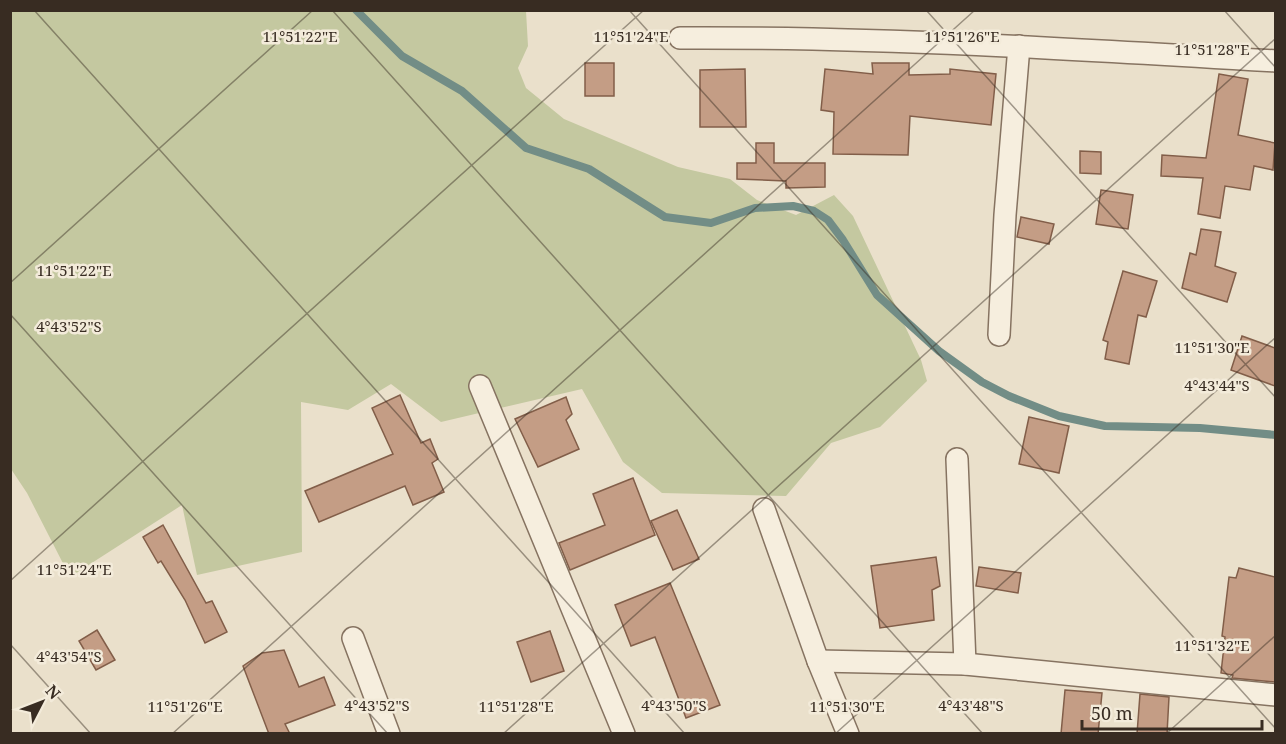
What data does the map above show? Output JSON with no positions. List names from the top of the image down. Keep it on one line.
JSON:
{"scale_bar":"50 m","north":"top right","coordinates":["11°51'24\"E","11°51'22\"E","11°51'26\"E","11°51'28\"E","4°43'52\"S","11°51'30\"E","4°43'44\"S","11°51'32\"E","4°43'54\"S","4°43'50\"S","4°43'48\"S"]}
